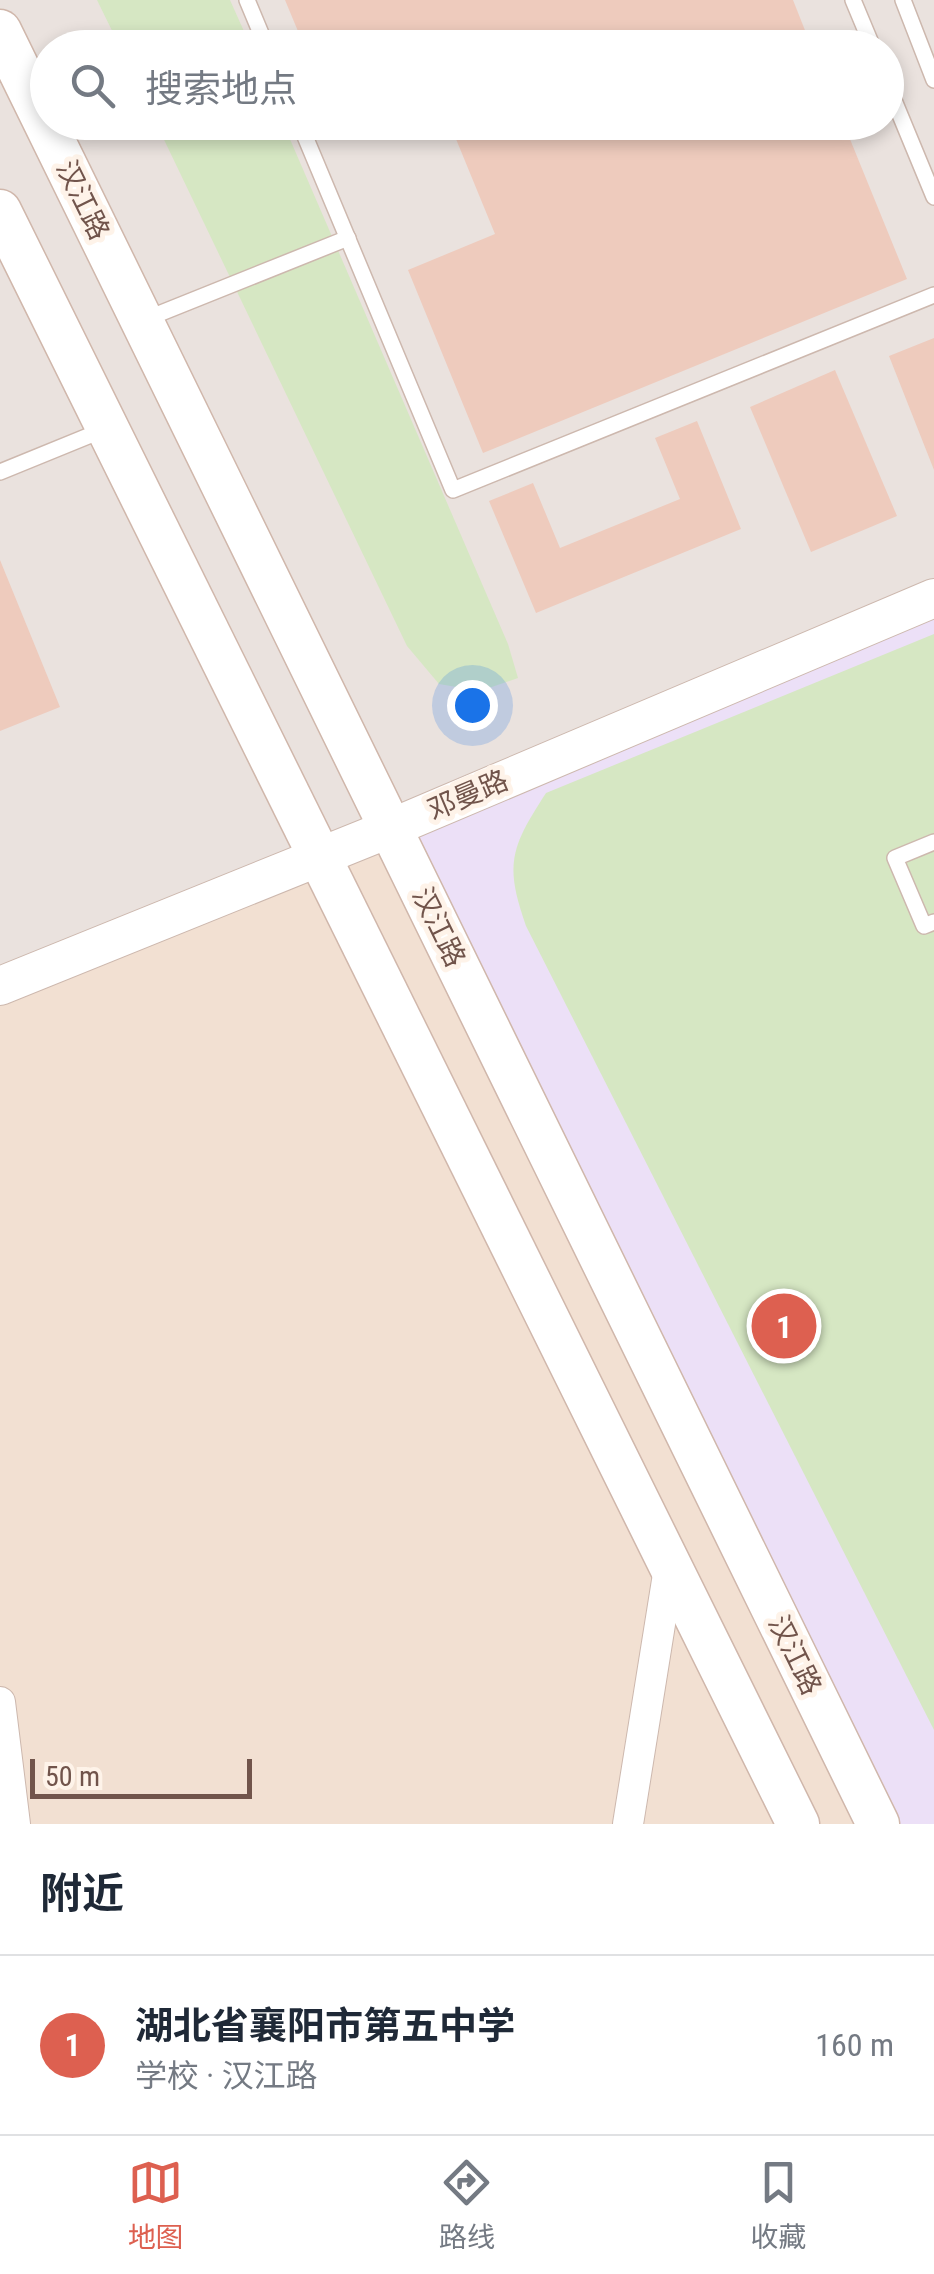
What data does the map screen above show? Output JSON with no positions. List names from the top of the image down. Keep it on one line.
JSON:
{"streets":{"main road":["汉江路"],"street":["邓曼路"]},"crossings":[["汉江路","邓曼路"]],"scale_bar":"50 m","page":{"search":"搜索地点","pins":"1","scale":"50 m","heading":"附近","list":[{"mark":"1","name":"湖北省襄阳市第五中学","note":"学校 · 汉江路","value":"160 m"}],"nav":["地图","路线","收藏"]}}
